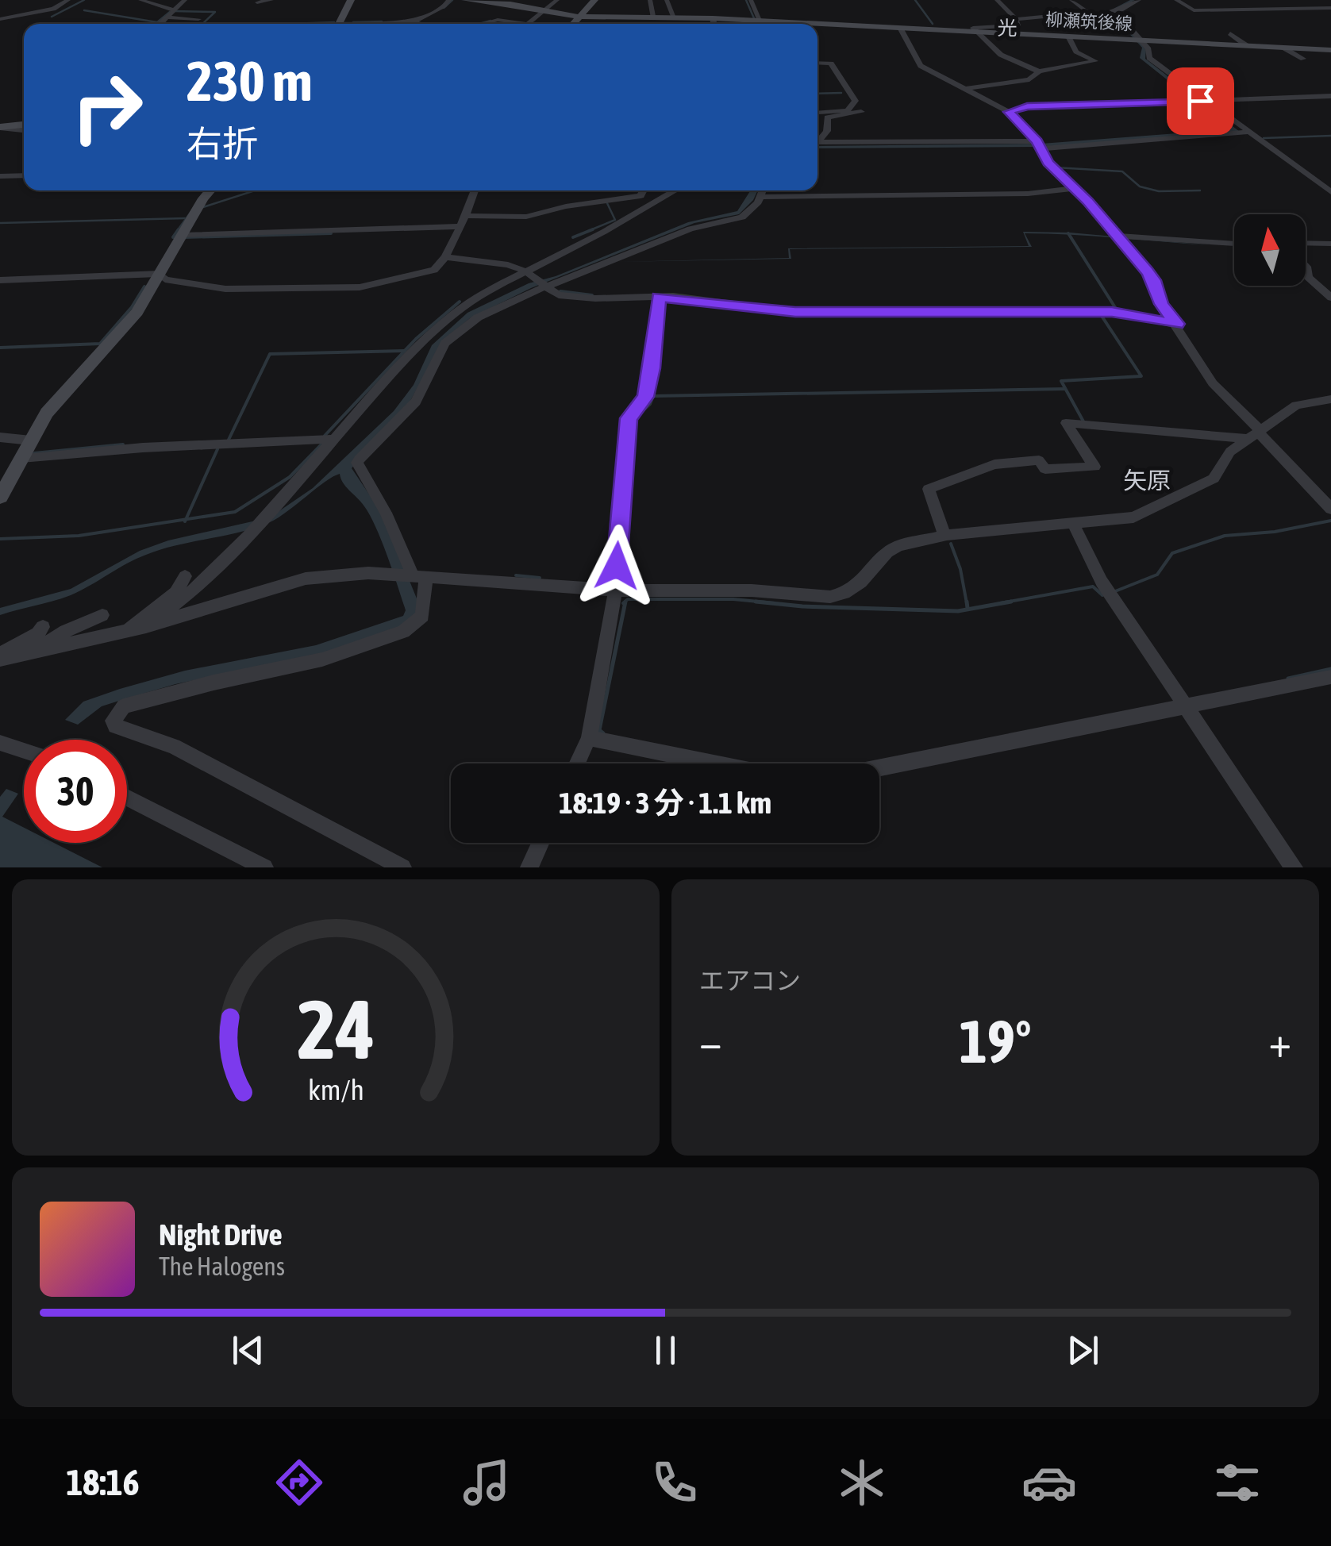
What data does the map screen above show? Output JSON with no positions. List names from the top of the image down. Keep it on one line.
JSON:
{"streets":{"main road":["柳瀬筑後線"]},"districts":["光","矢原"],"north":"top","page":{"turn":["230 m","右折"],"limit":"30","trip":"18:19 · 3 分 · 1.1 km","tile":"エアコン","heat":["−","19°","+"],"song":["Night Drive","The Halogens"],"tabs":"18:16","gauge":["24","km/h"]}}
